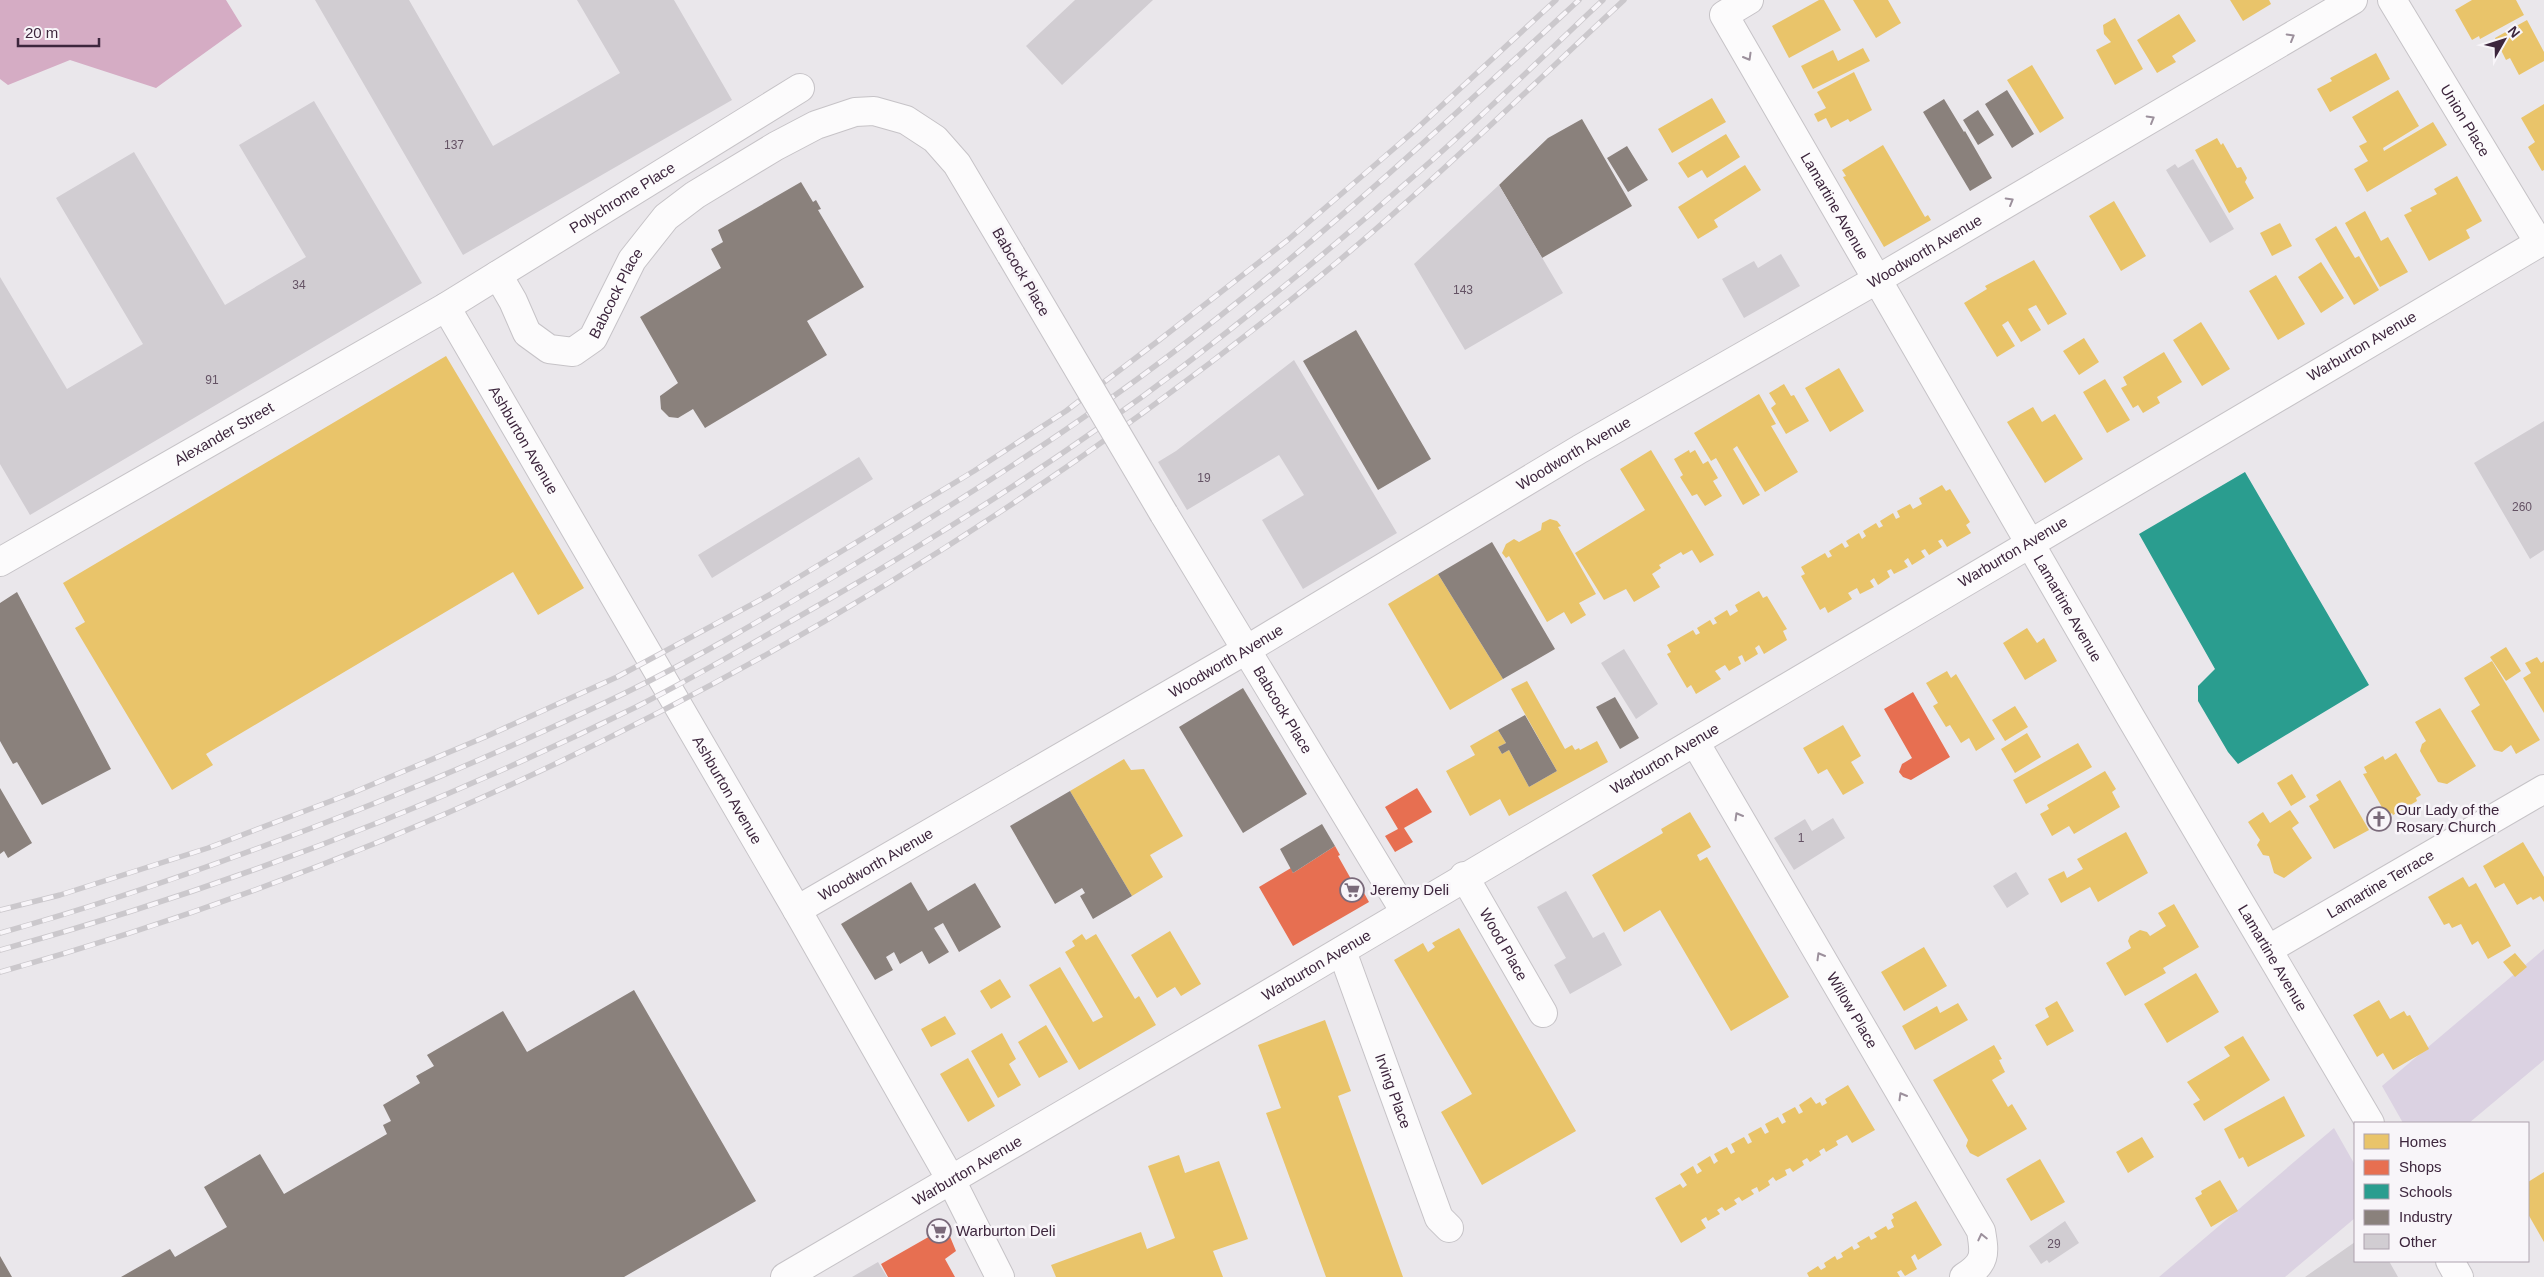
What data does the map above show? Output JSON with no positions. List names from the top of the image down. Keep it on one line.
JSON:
{"streets":{"street":["Union Place","Polychrome Place","Lamartine Avenue","Woodworth Avenue","Babcock Place","Warburton Avenue","Alexander Street","Ashburton Avenue","Lamartine Terrace","Wood Place","Willow Place","Irving Place"]},"crossings":[["Union Place","Warburton Avenue"],["Polychrome Place","Babcock Place"],["Polychrome Place","Alexander Street"],["Polychrome Place","Ashburton Avenue"],["Lamartine Avenue","Woodworth Avenue"],["Lamartine Avenue","Warburton Avenue"],["Lamartine Avenue","Lamartine Terrace"],["Woodworth Avenue","Babcock Place"],["Woodworth Avenue","Ashburton Avenue"],["Babcock Place","Warburton Avenue"],["Warburton Avenue","Ashburton Avenue"],["Warburton Avenue","Wood Place"],["Warburton Avenue","Willow Place"],["Warburton Avenue","Irving Place"],["Alexander Street","Ashburton Avenue"]],"one_way":["Willow Place"],"places":{"church":["Our Lady of the Rosary Church"],"supermarket":["Jeremy Deli","Warburton Deli"]},"house_numbers":["137","34","143","91","19","260","1","29"],"legend":["Homes","Shops","Schools","Industry","Other"],"scale_bar":"20 m","north":"top right"}
